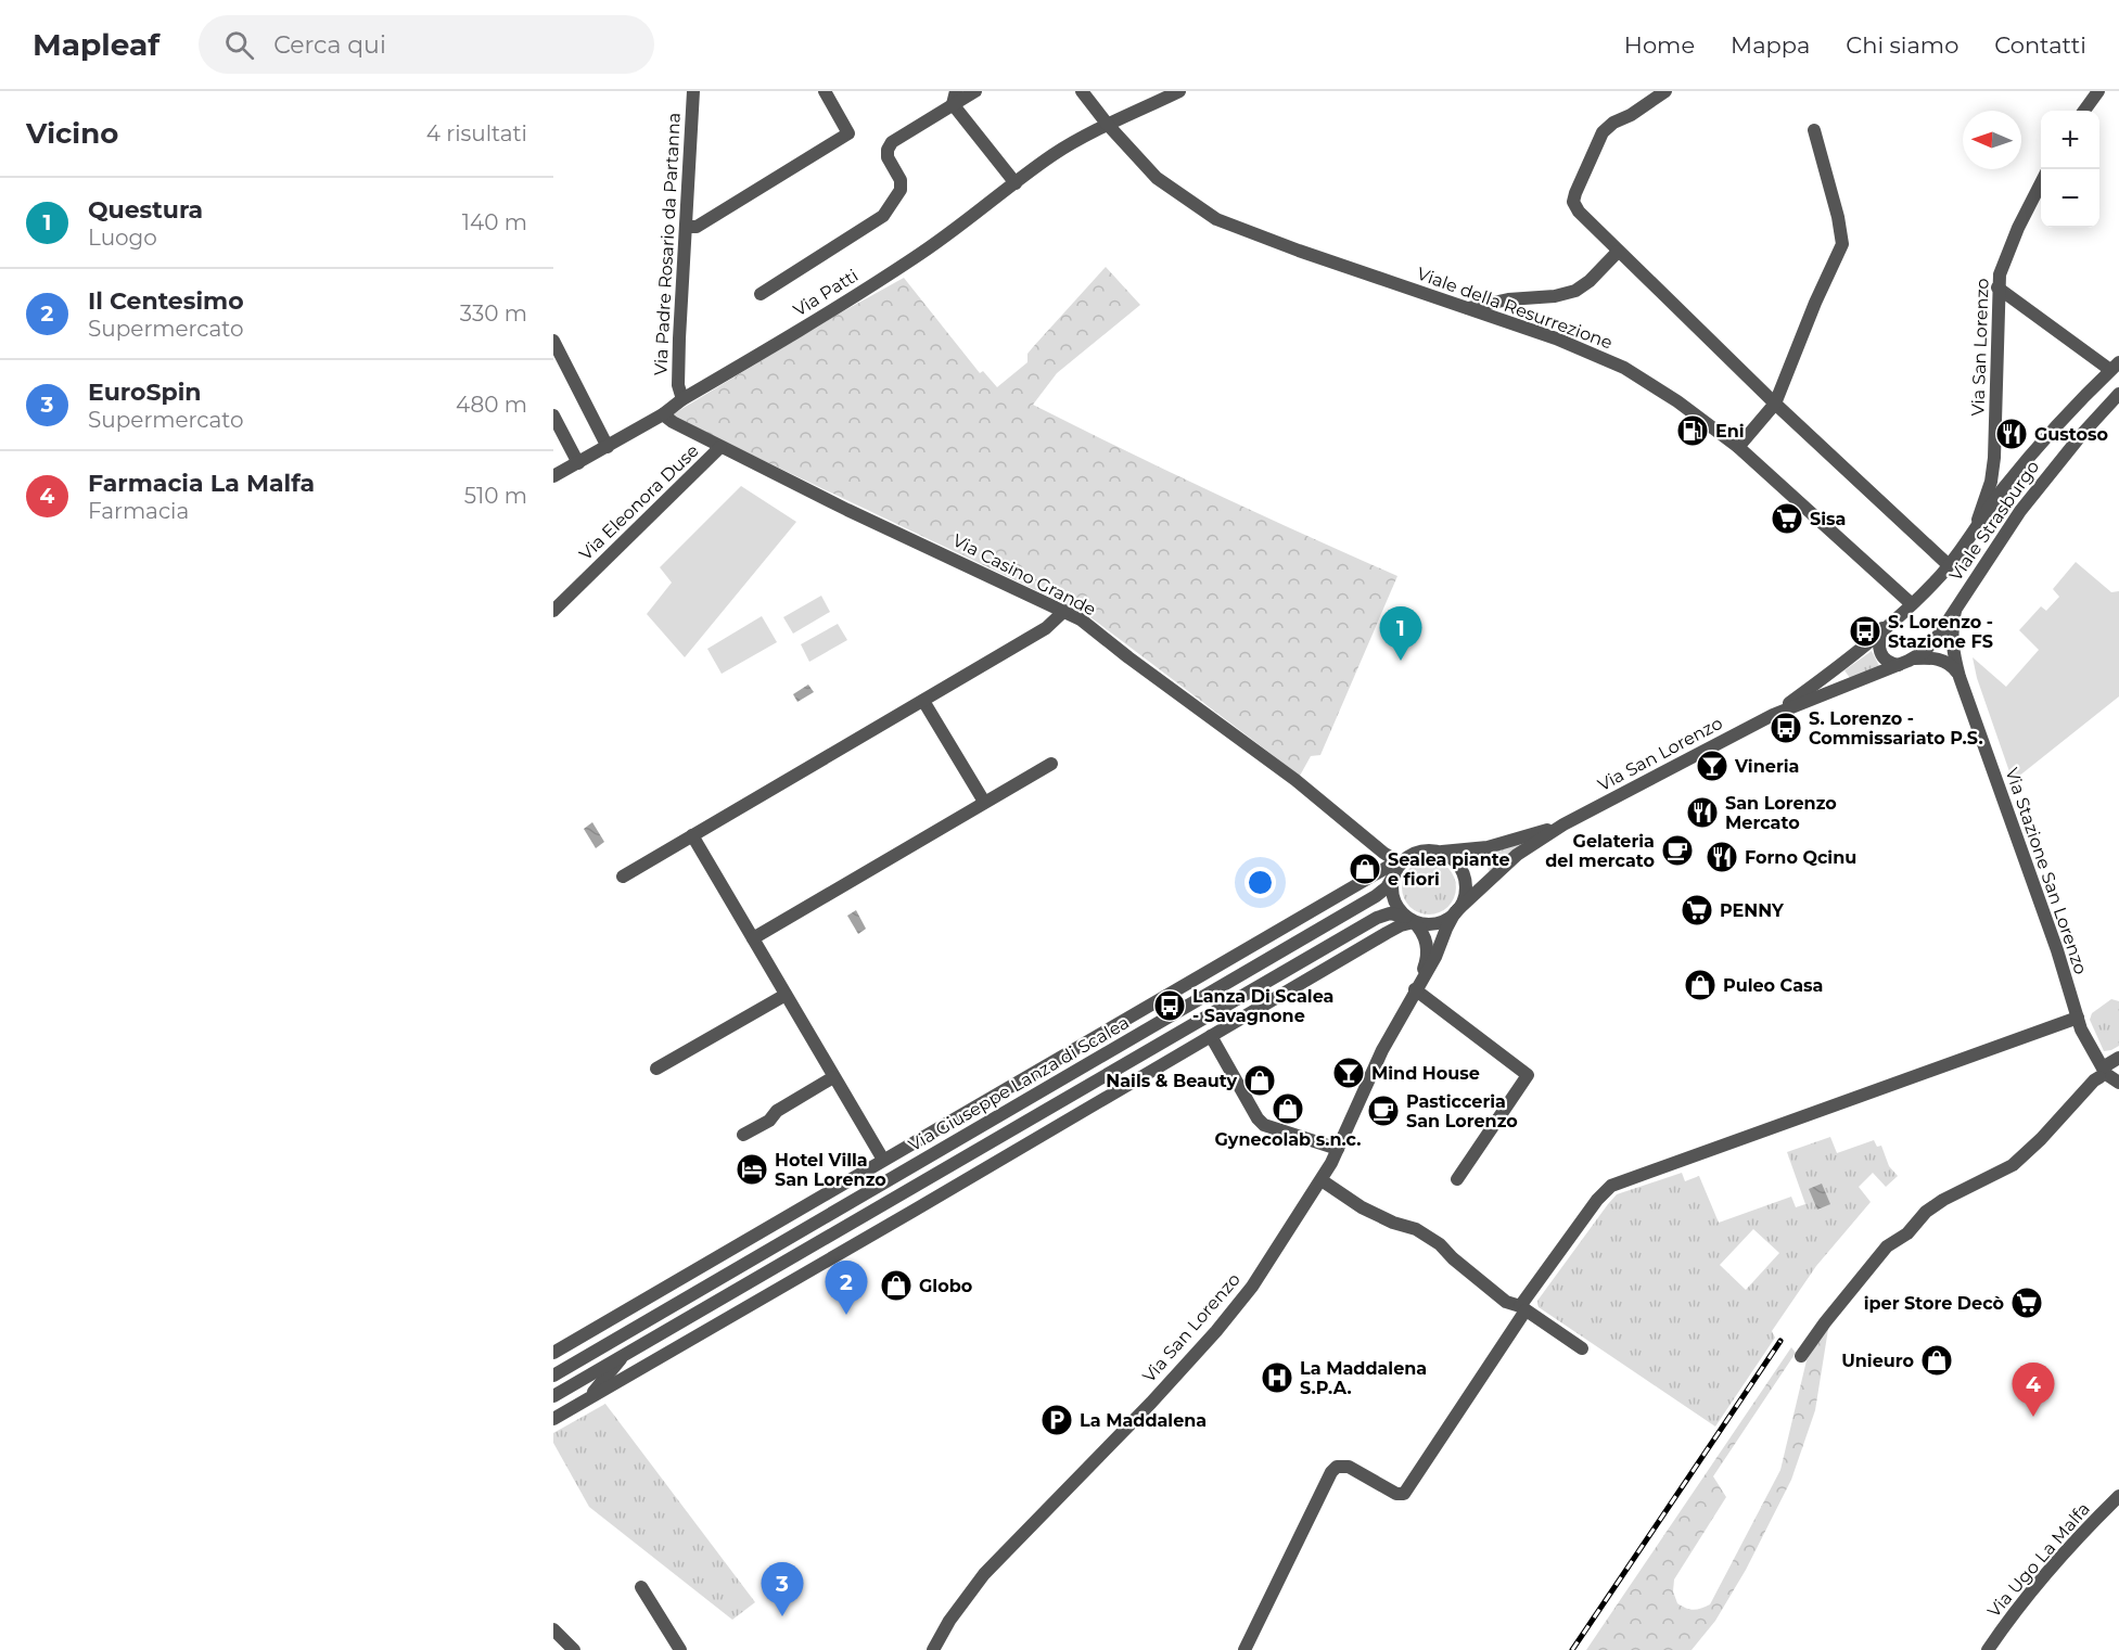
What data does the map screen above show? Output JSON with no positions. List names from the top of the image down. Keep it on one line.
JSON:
{"streets":{"street":["Via Padre Rosario da Partanna","Via Patti","Viale della Resurrezione","Via San Lorenzo","Via Eleonora Duse","Viale Strasburgo","Via Casino Grande","Via Stazione San Lorenzo","Via Giuseppe Lanza di Scalea","Via Ugo La Malfa"]},"crossings":[["Via Padre Rosario da Partanna","Via Patti"],["Via Patti","Viale della Resurrezione"],["Via Patti","Via Casino Grande"],["Viale della Resurrezione","Viale Strasburgo"],["Via San Lorenzo","Viale Strasburgo"],["Via San Lorenzo","Via Casino Grande"],["Via San Lorenzo","Via Giuseppe Lanza di Scalea"],["Via Eleonora Duse","Via Casino Grande"],["Viale Strasburgo","Via Stazione San Lorenzo"],["Via Casino Grande","Via Giuseppe Lanza di Scalea"]],"places":{"fuel station":["Eni"],"restaurant":["Gustoso","San Lorenzo Mercato","Forno Qcinu"],"supermarket":["Sisa","PENNY","iper Store Decò"],"bus stop":["S. Lorenzo - Stazione FS","S. Lorenzo - Commissariato P.S.","Lanza Di Scalea - Savagnone"],"bar":["Vineria","Mind House"],"cafe":["Gelateria del mercato","Pasticceria San Lorenzo"],"shop":["Sealea piante e fiori","Puleo Casa","Nails & Beauty","Gynecolab s.n.c.","Globo","Unieuro"],"hotel":["Hotel Villa San Lorenzo"],"hospital":["La Maddalena S.P.A."],"parking":["La Maddalena"]},"north":"left","page":{"header":"Mapleaf","search":"Cerca qui","nav":["Home","Mappa","Chi siamo","Contatti"],"heading":["Vicino","4 risultati"],"map_buttons":["+","−"],"list":[{"mark":"1","name":"Questura","note":"Luogo","value":"140 m"},{"mark":"2","name":"Il Centesimo","note":"Supermercato","value":"330 m"},{"mark":"3","name":"EuroSpin","note":"Supermercato","value":"480 m"},{"mark":"4","name":"Farmacia La Malfa","note":"Farmacia","value":"510 m"}],"pins":["1","2","4","3"]}}
